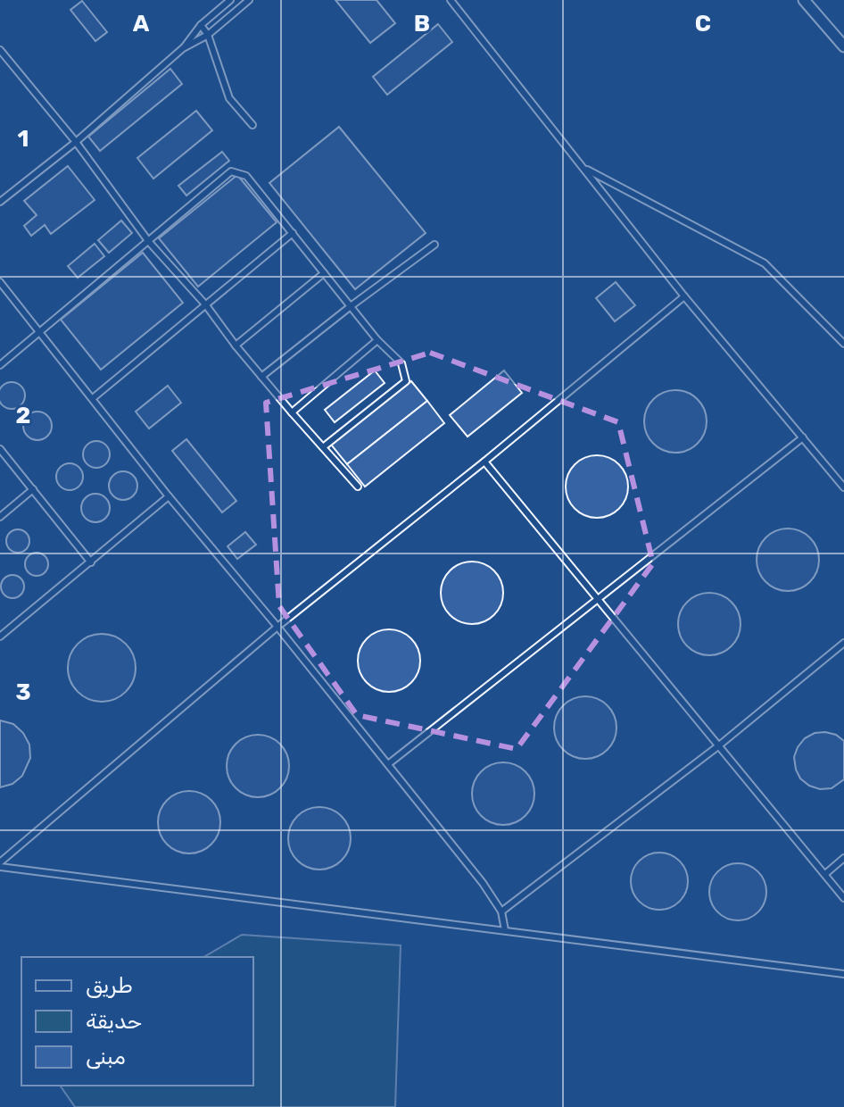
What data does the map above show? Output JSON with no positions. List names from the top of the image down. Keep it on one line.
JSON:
{"legend":["طريق","حديقة","مبنى"],"grid":{"columns":["A","B","C"],"rows":["1","2","3"]}}
